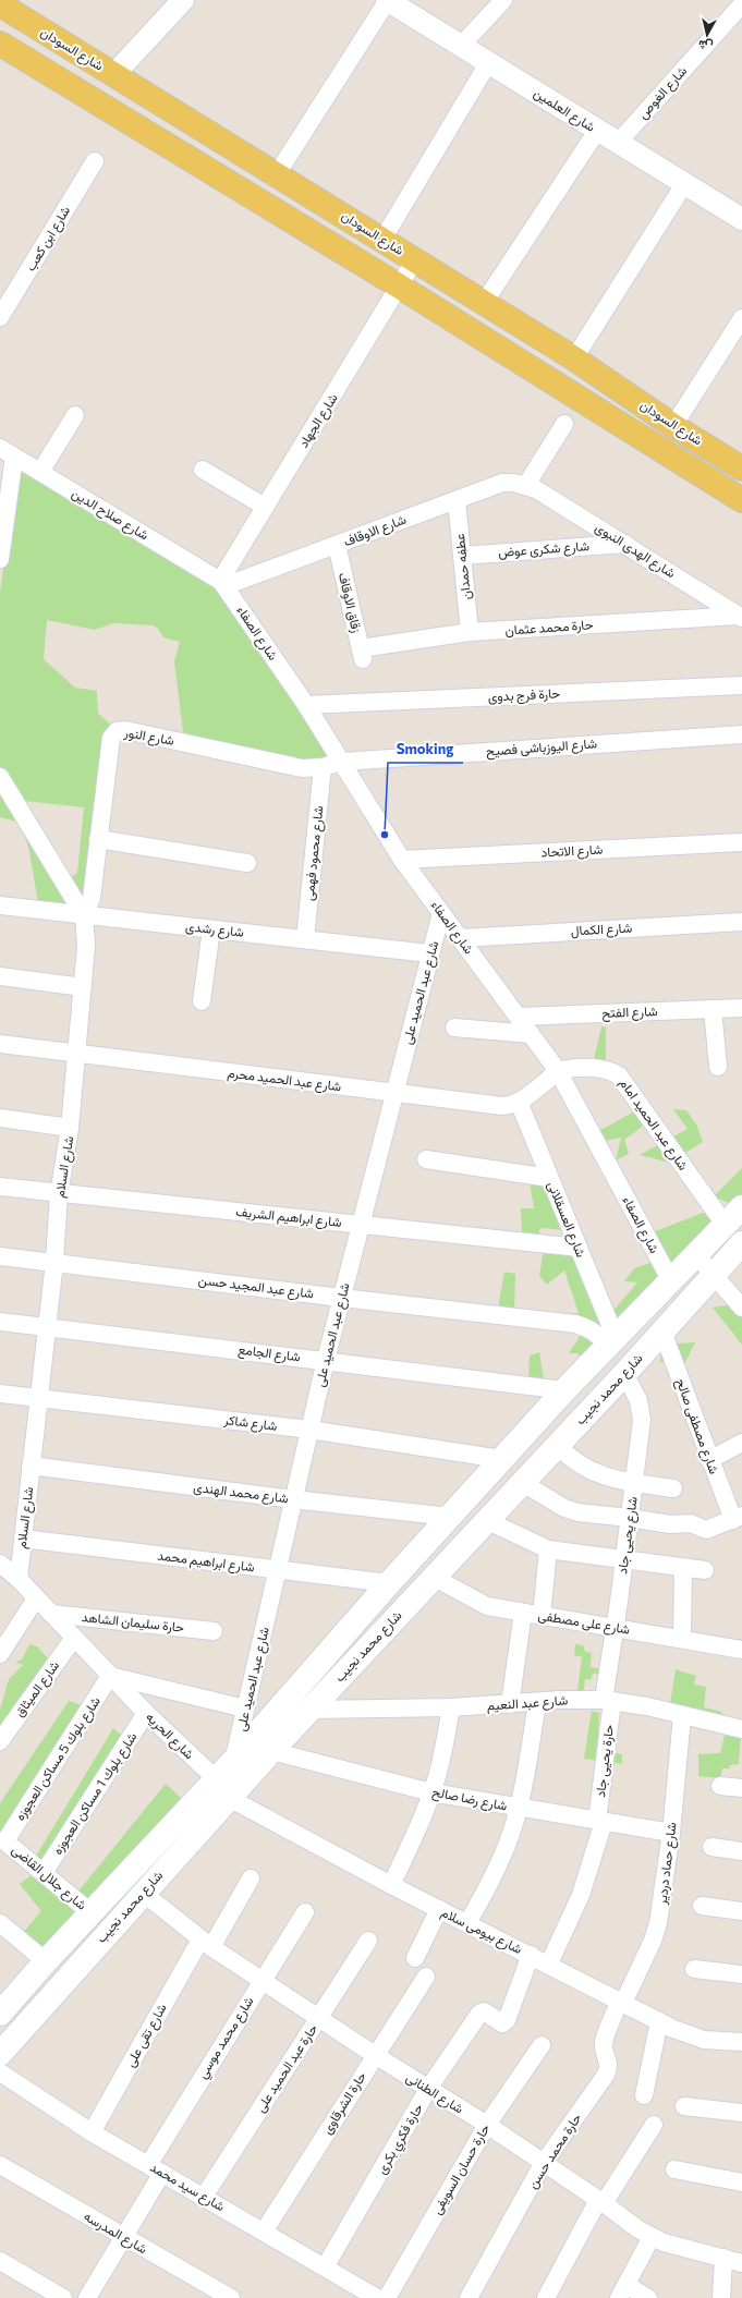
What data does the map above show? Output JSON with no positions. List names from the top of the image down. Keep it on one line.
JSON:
{"streets":{"main road":["شارع السودان","شارع محمد نجيب"],"street":["شارع الغوص","شارع العلمين","شارع ابن كعب","شارع الجهاد","شارع صلاح الدين","شارع الاوقاف","شارع شكرى عوض","شارع الهدى النبوى","عطفه حمدان","زقاق الاوقاف","حارة محمد عثمان","شارع الصفاء","حارة فرج بدوى","شارع النور","شارع اليوزباشى فصيح","شارع الاتحاد","شارع محمود فهمى","شارع رشدى","شارع الكمال","شارع عبد الحميد على","شارع الفتح","شارع عبد الحميد محرم","شارع عبد الحميد امام","شارع السلام","شارع ابراهيم الشريف","شارع العسقلانى","شارع عبد المجيد حسن","شارع الجامع","شارع شاكر","شارع مصطفى صالح","شارع محمد الهندى","شارع يحيى جاد","شارع ابراهيم محمد","حارة سليمان الشاهد","شارع على مصطفى","شارع الميثاق","شارع عبد النعيم","شارع الحريه","شارع بلوك 5 مساكن العجوزه","حارة يحيى جاد","شارع بلوك 1 مساكن العجوزه","شارع رضا صالح","شارع حماد دردير","شارع جلال القاضى","شارع بيومى سلام","شارع تقى على","شارع محمد موسي","حارة عبد الحميد على","شارع الطنانى","حارة الشرقاوى","حارة فكري بكرى","حارة محمد حسن","حارة حسان السويفى","شارع سيد محمد","شارع المدرسه"]},"crossings":[["شارع السودان","شارع الجهاد"],["شارع الغوص","شارع العلمين"],["شارع الجهاد","شارع صلاح الدين"],["شارع الجهاد","شارع الاوقاف"],["شارع الجهاد","شارع الصفاء"],["شارع صلاح الدين","شارع الاوقاف"],["شارع صلاح الدين","شارع الصفاء"],["شارع الاوقاف","شارع الهدى النبوى"],["شارع الاوقاف","عطفه حمدان"],["شارع الاوقاف","زقاق الاوقاف"],["شارع الاوقاف","شارع الصفاء"],["شارع شكرى عوض","شارع الهدى النبوى"],["شارع شكرى عوض","عطفه حمدان"],["شارع الهدى النبوى","حارة محمد عثمان"],["عطفه حمدان","حارة محمد عثمان"],["زقاق الاوقاف","حارة محمد عثمان"],["شارع الصفاء","حارة فرج بدوى"],["شارع الصفاء","شارع النور"],["شارع الصفاء","شارع اليوزباشى فصيح"],["شارع الصفاء","شارع الاتحاد"],["شارع الصفاء","شارع الكمال"],["شارع الصفاء","شارع عبد الحميد على"],["شارع الصفاء","شارع الفتح"],["شارع الصفاء","شارع عبد الحميد محرم"],["شارع الصفاء","شارع عبد الحميد امام"],["شارع الصفاء","شارع محمد نجيب"],["شارع النور","شارع اليوزباشى فصيح"],["شارع النور","شارع محمود فهمى"],["شارع النور","شارع رشدى"],["شارع النور","شارع السلام"],["شارع محمود فهمى","شارع رشدى"],["شارع رشدى","شارع عبد الحميد على"],["شارع رشدى","شارع السلام"],["شارع عبد الحميد على","شارع عبد الحميد محرم"],["شارع عبد الحميد على","شارع ابراهيم الشريف"],["شارع عبد الحميد على","شارع عبد المجيد حسن"],["شارع عبد الحميد على","شارع الجامع"],["شارع عبد الحميد على","شارع محمد نجيب"],["شارع عبد الحميد على","شارع شاكر"],["شارع عبد الحميد على","شارع محمد الهندى"],["شارع عبد الحميد على","شارع ابراهيم محمد"],["شارع عبد الحميد محرم","شارع عبد الحميد امام"],["شارع عبد الحميد محرم","شارع السلام"],["شارع عبد الحميد محرم","شارع العسقلانى"],["شارع عبد الحميد امام","شارع محمد نجيب"],["شارع السلام","شارع ابراهيم الشريف"],["شارع السلام","شارع عبد المجيد حسن"],["شارع السلام","شارع الجامع"],["شارع السلام","شارع شاكر"],["شارع السلام","شارع محمد الهندى"],["شارع السلام","شارع ابراهيم محمد"],["شارع السلام","شارع الحريه"],["شارع ابراهيم الشريف","شارع العسقلانى"],["شارع العسقلانى","شارع عبد المجيد حسن"],["شارع العسقلانى","شارع محمد نجيب"],["شارع عبد المجيد حسن","شارع محمد نجيب"],["شارع الجامع","شارع محمد نجيب"],["شارع محمد نجيب","شارع شاكر"],["شارع محمد نجيب","شارع مصطفى صالح"],["شارع محمد نجيب","شارع محمد الهندى"],["شارع محمد نجيب","شارع يحيى جاد"],["شارع محمد نجيب","شارع ابراهيم محمد"],["شارع محمد نجيب","شارع على مصطفى"],["شارع محمد نجيب","شارع عبد النعيم"],["شارع محمد نجيب","شارع الحريه"],["شارع محمد نجيب","شارع رضا صالح"],["شارع محمد نجيب","شارع جلال القاضى"],["شارع محمد نجيب","شارع بيومى سلام"],["شارع محمد نجيب","شارع الطنانى"],["شارع يحيى جاد","شارع على مصطفى"],["شارع يحيى جاد","شارع عبد النعيم"],["شارع يحيى جاد","حارة يحيى جاد"],["حارة سليمان الشاهد","شارع الحريه"],["شارع الميثاق","شارع الحريه"],["شارع عبد النعيم","حارة يحيى جاد"],["شارع عبد النعيم","شارع حماد دردير"],["شارع الحريه","شارع بلوك 5 مساكن العجوزه"],["شارع الحريه","شارع بلوك 1 مساكن العجوزه"],["شارع الحريه","شارع بيومى سلام"],["شارع بلوك 5 مساكن العجوزه","شارع جلال القاضى"],["حارة يحيى جاد","شارع رضا صالح"],["حارة يحيى جاد","شارع بيومى سلام"],["شارع بلوك 1 مساكن العجوزه","شارع جلال القاضى"],["شارع رضا صالح","شارع حماد دردير"],["شارع حماد دردير","شارع بيومى سلام"],["شارع حماد دردير","حارة محمد حسن"],["شارع بيومى سلام","حارة فكري بكرى"],["شارع بيومى سلام","حارة محمد حسن"],["شارع تقى على","شارع الطنانى"],["شارع تقى على","شارع سيد محمد"],["شارع محمد موسي","شارع الطنانى"],["شارع محمد موسي","شارع سيد محمد"],["شارع محمد موسي","شارع المدرسه"],["حارة عبد الحميد على","شارع الطنانى"],["حارة عبد الحميد على","شارع سيد محمد"],["شارع الطنانى","حارة الشرقاوى"],["شارع الطنانى","حارة فكري بكرى"],["شارع الطنانى","حارة محمد حسن"],["شارع الطنانى","حارة حسان السويفى"],["حارة الشرقاوى","شارع سيد محمد"],["حارة فكري بكرى","شارع سيد محمد"]],"places":["Smoking"],"north":"bottom"}
